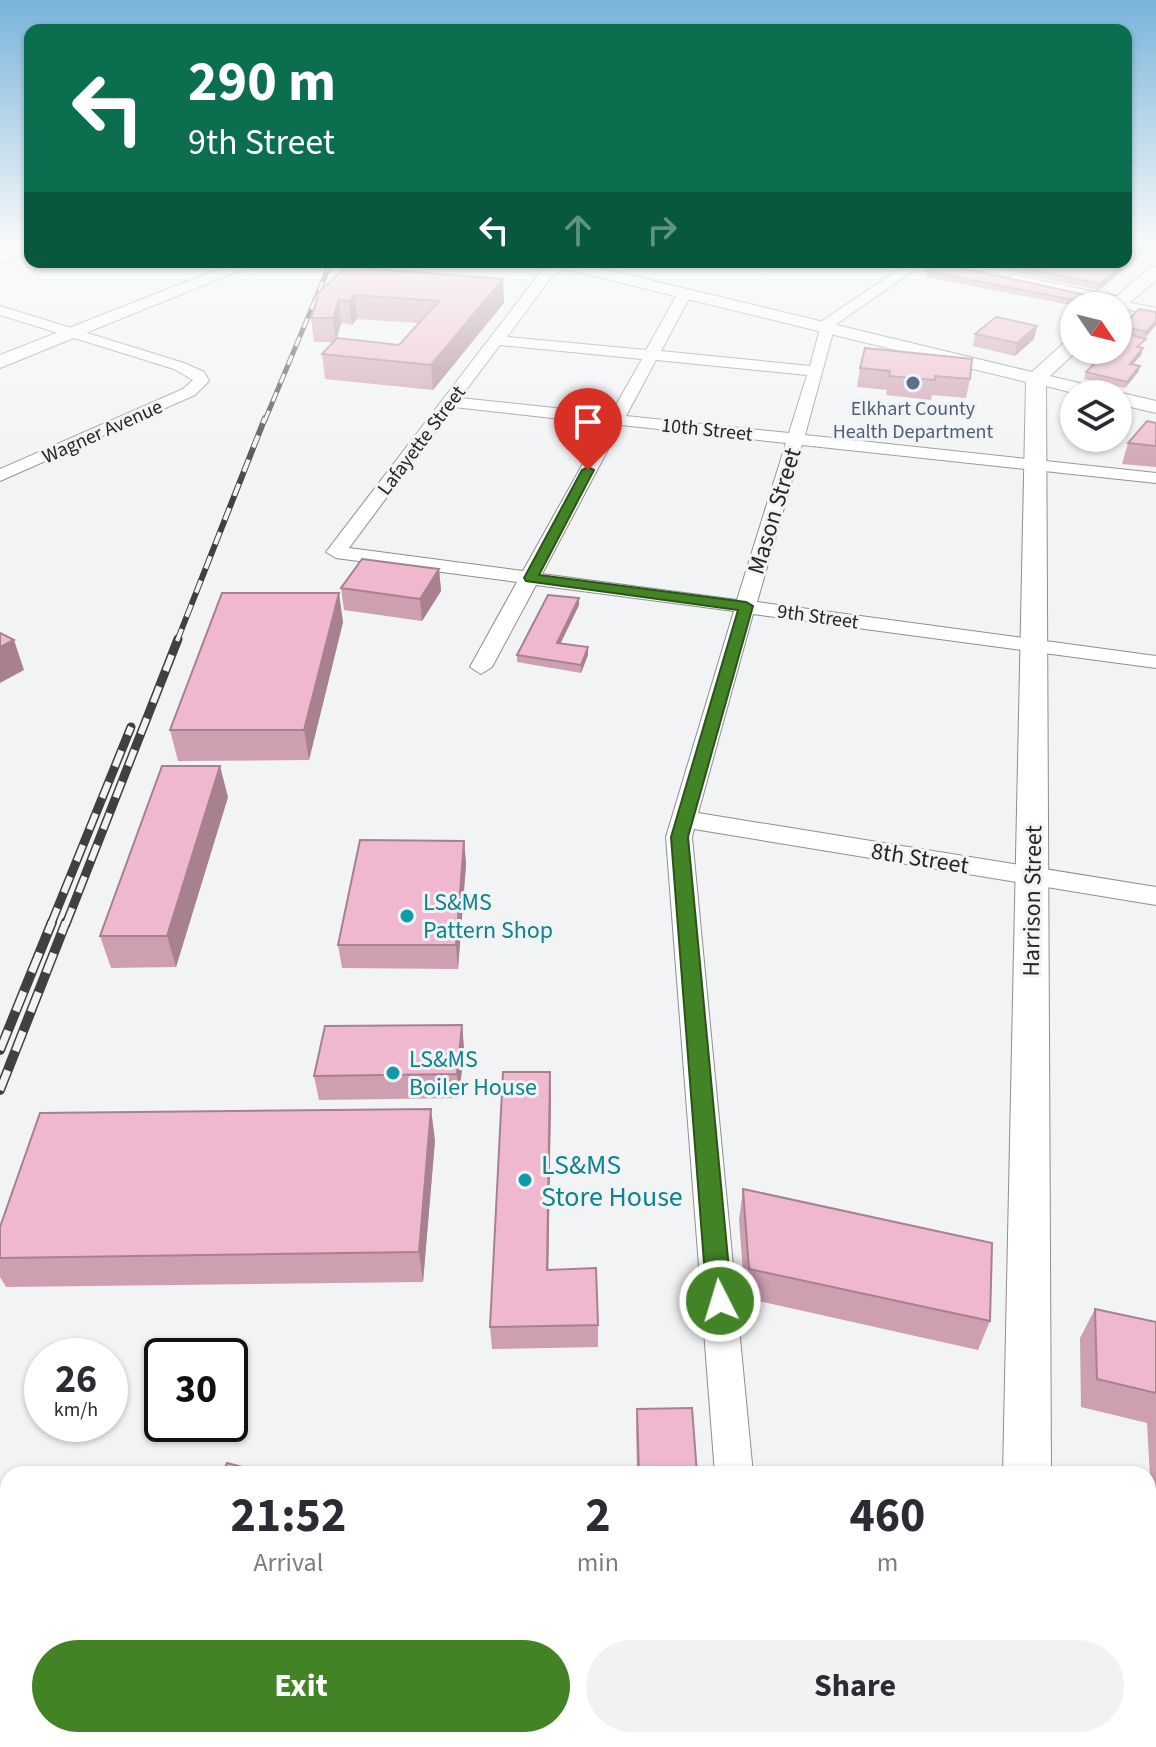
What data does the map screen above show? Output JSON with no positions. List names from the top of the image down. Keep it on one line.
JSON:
{"streets":{"street":["10th Street","Wagner Avenue","Lafayette Street","Mason Street","9th Street","8th Street","Harrison Street"]},"crossings":[["10th Street","Lafayette Street"],["10th Street","Mason Street"],["10th Street","Harrison Street"],["Lafayette Street","9th Street"],["Mason Street","9th Street"],["Mason Street","8th Street"],["9th Street","Harrison Street"],["8th Street","Harrison Street"]],"places":["Elkhart County Health Department","LS&MS Pattern Shop","LS&MS Boiler House","LS&MS Store House"],"north":"bottom right","page":{"turn":["290 m","9th Street"],"speed":"26 km/h","limit":"30","eta":["21:52","Arrival","2","min","460","m"],"buttons":["Exit","Share"]}}
